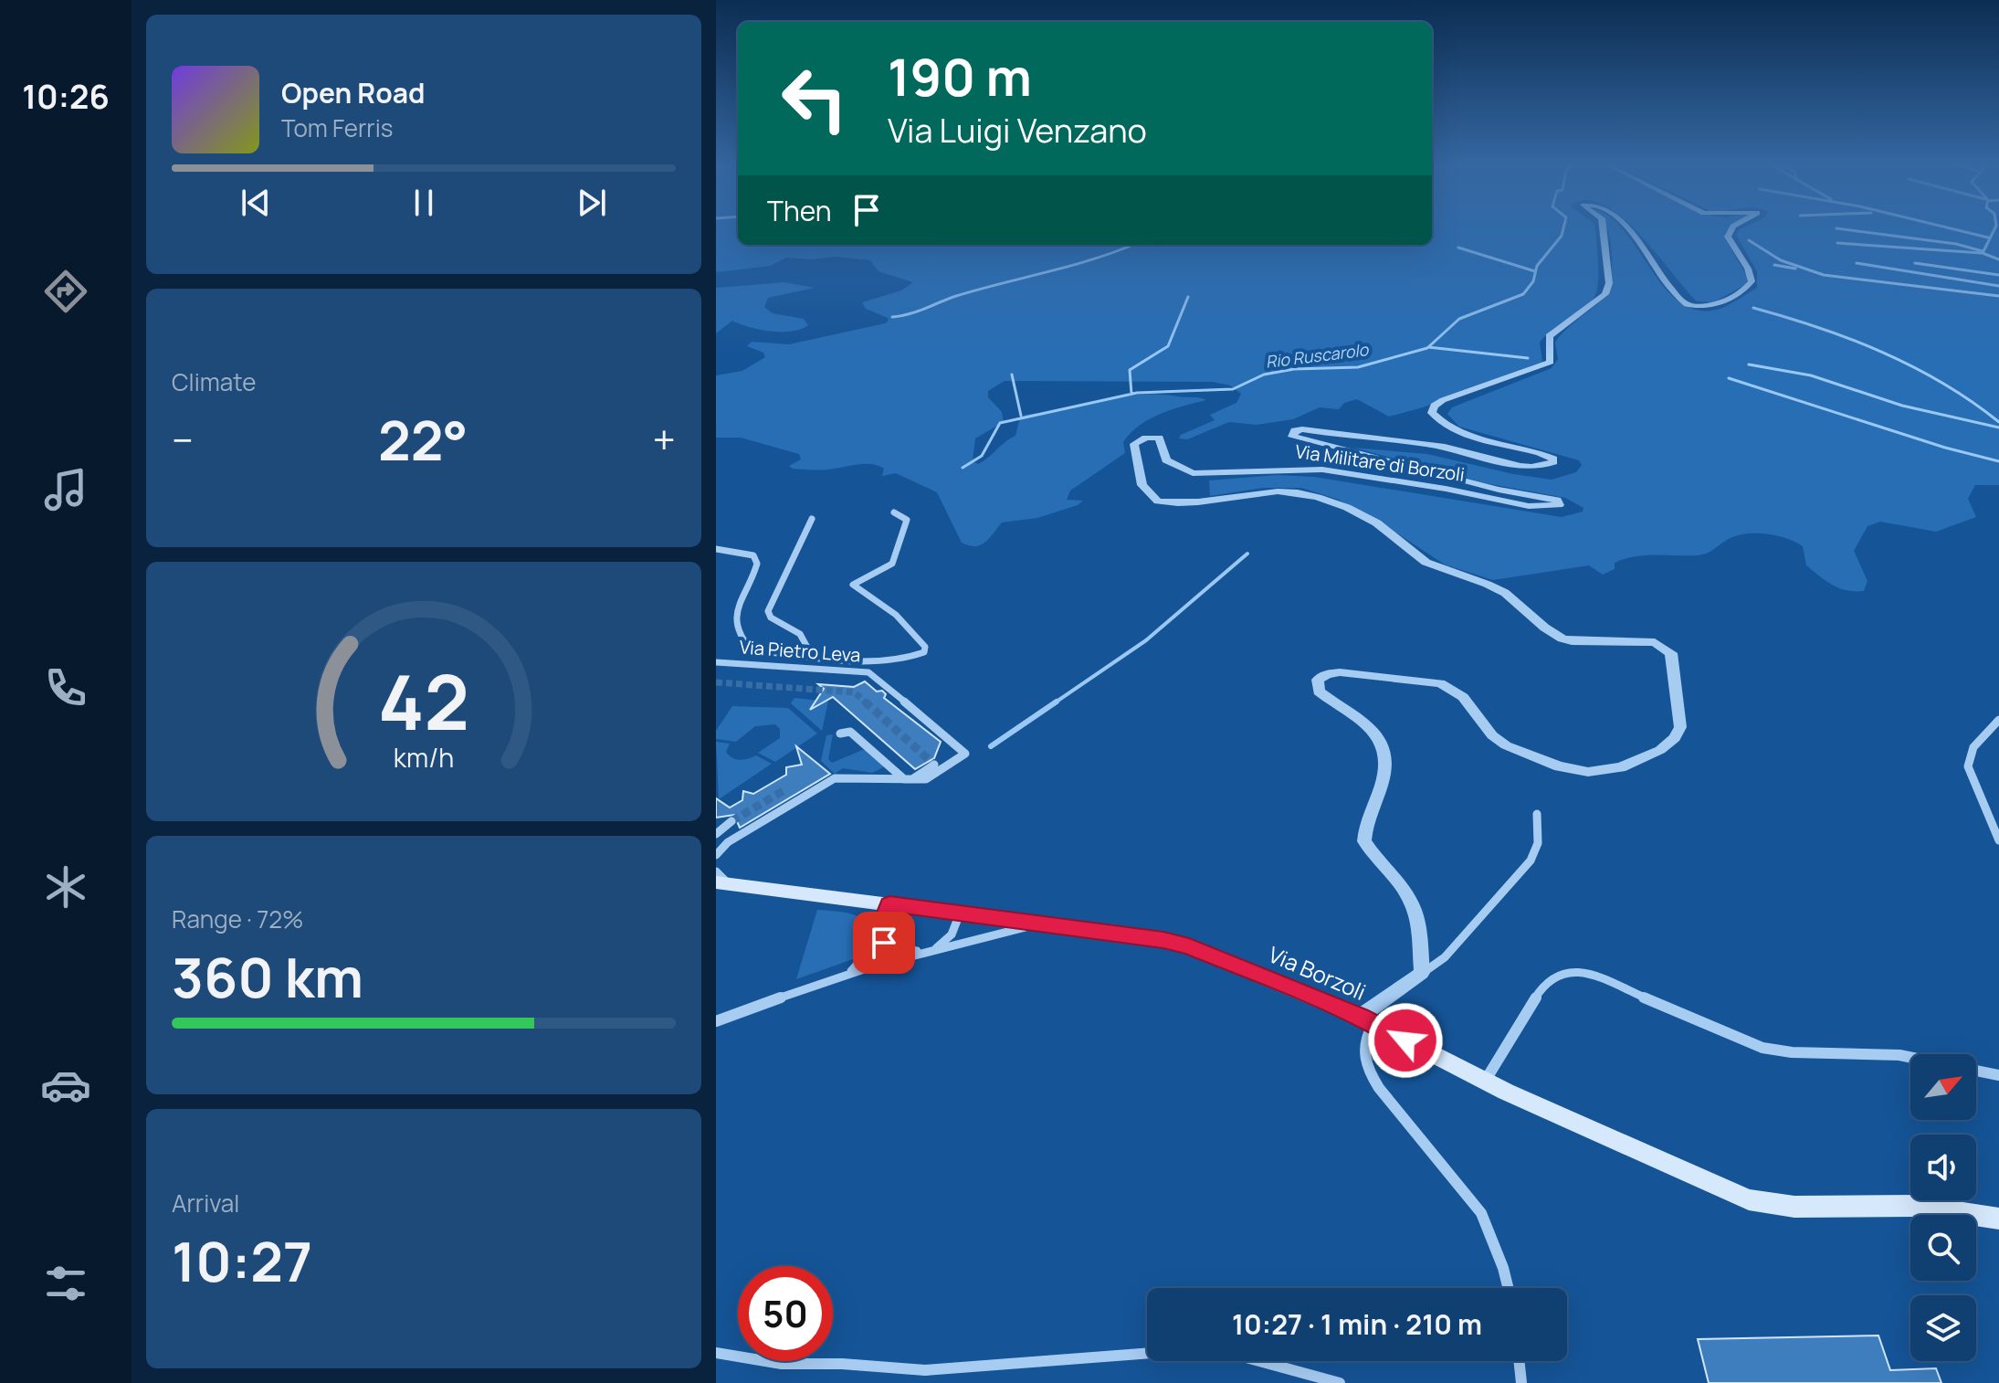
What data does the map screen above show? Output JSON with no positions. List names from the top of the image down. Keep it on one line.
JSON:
{"streets":{"main road":["Via Borzoli"],"street":["Via Militare di Borzoli","Via Pietro Leva"]},"water":["Rio Ruscarolo"],"north":"top right","page":{"tabs":"10:26","turn":["190 m","Via Luigi Venzano"],"song":["Open Road","Tom Ferris"],"then":"Then","tile":["Climate",["Range · 72%","360 km"],["Arrival","10:27"]],"heat":["−","22°","+"],"limit":"50","trip":"10:27 · 1 min · 210 m","gauge":["42","km/h"]}}
